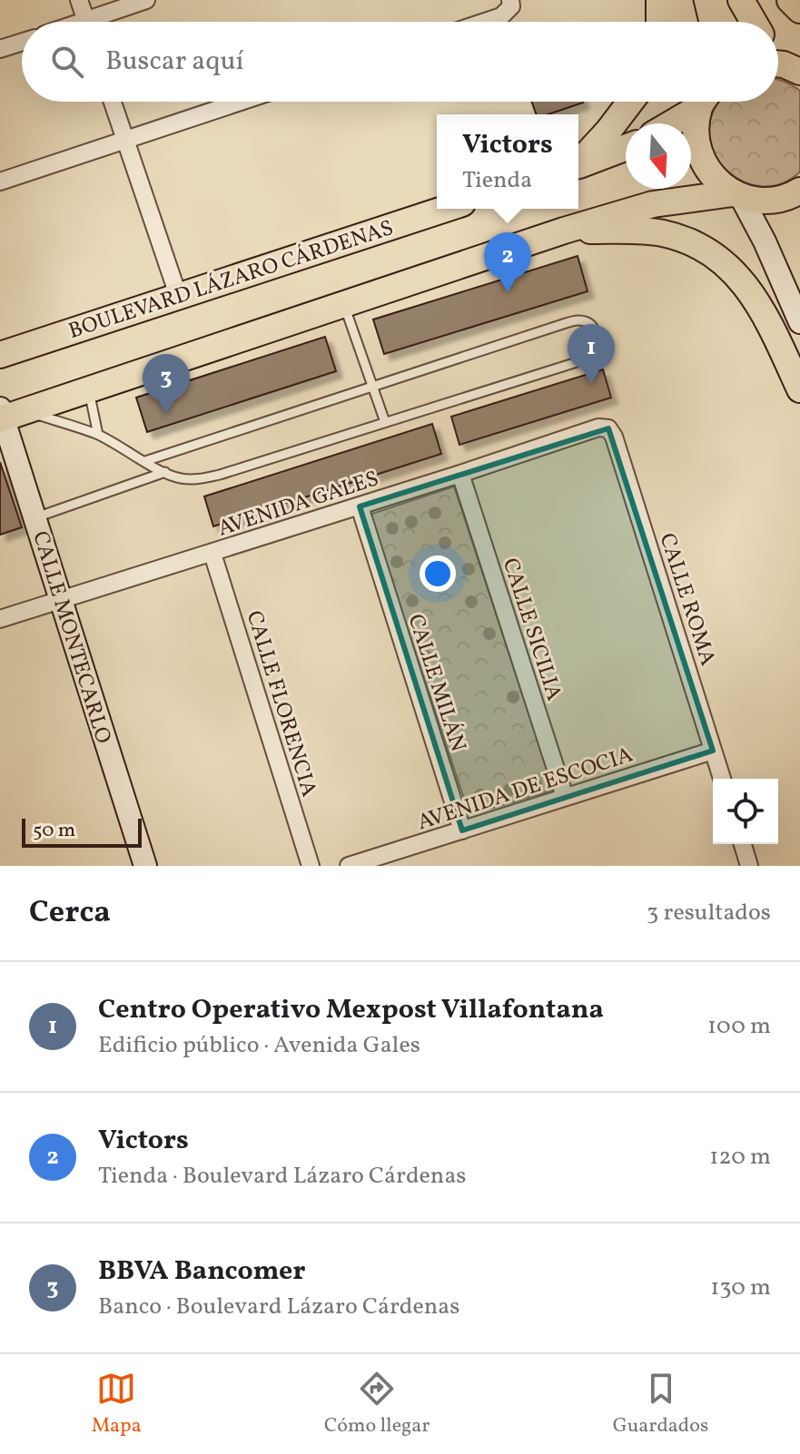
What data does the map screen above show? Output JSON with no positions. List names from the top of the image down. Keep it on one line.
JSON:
{"streets":{"main road":["BOULEVARD LÁZARO CÁRDENAS"],"street":["AVENIDA GALES","CALLE ROMA","CALLE SICILIA","CALLE MONTECARLO","CALLE MILÁN","CALLE FLORENCIA","AVENIDA DE ESCOCIA"]},"crossings":[["AVENIDA GALES","CALLE ROMA"],["AVENIDA GALES","CALLE SICILIA"],["AVENIDA GALES","CALLE MONTECARLO"],["AVENIDA GALES","CALLE MILÁN"],["AVENIDA GALES","CALLE FLORENCIA"],["CALLE ROMA","AVENIDA DE ESCOCIA"],["CALLE SICILIA","AVENIDA DE ESCOCIA"],["CALLE MILÁN","AVENIDA DE ESCOCIA"]],"scale_bar":"50 m","north":"bottom","page":{"search":"Buscar aquí","popup":["Victors","Tienda"],"pins":["2","1","3"],"scale":"50 m","heading":["Cerca","3 resultados"],"list":[{"mark":"1","name":"Centro Operativo Mexpost Villafontana","note":"Edificio público · Avenida Gales","value":"100 m"},{"mark":"2","name":"Victors","note":"Tienda · Boulevard Lázaro Cárdenas","value":"120 m"},{"mark":"3","name":"BBVA Bancomer","note":"Banco · Boulevard Lázaro Cárdenas","value":"130 m"}],"nav":["Mapa","Cómo llegar","Guardados"]}}
